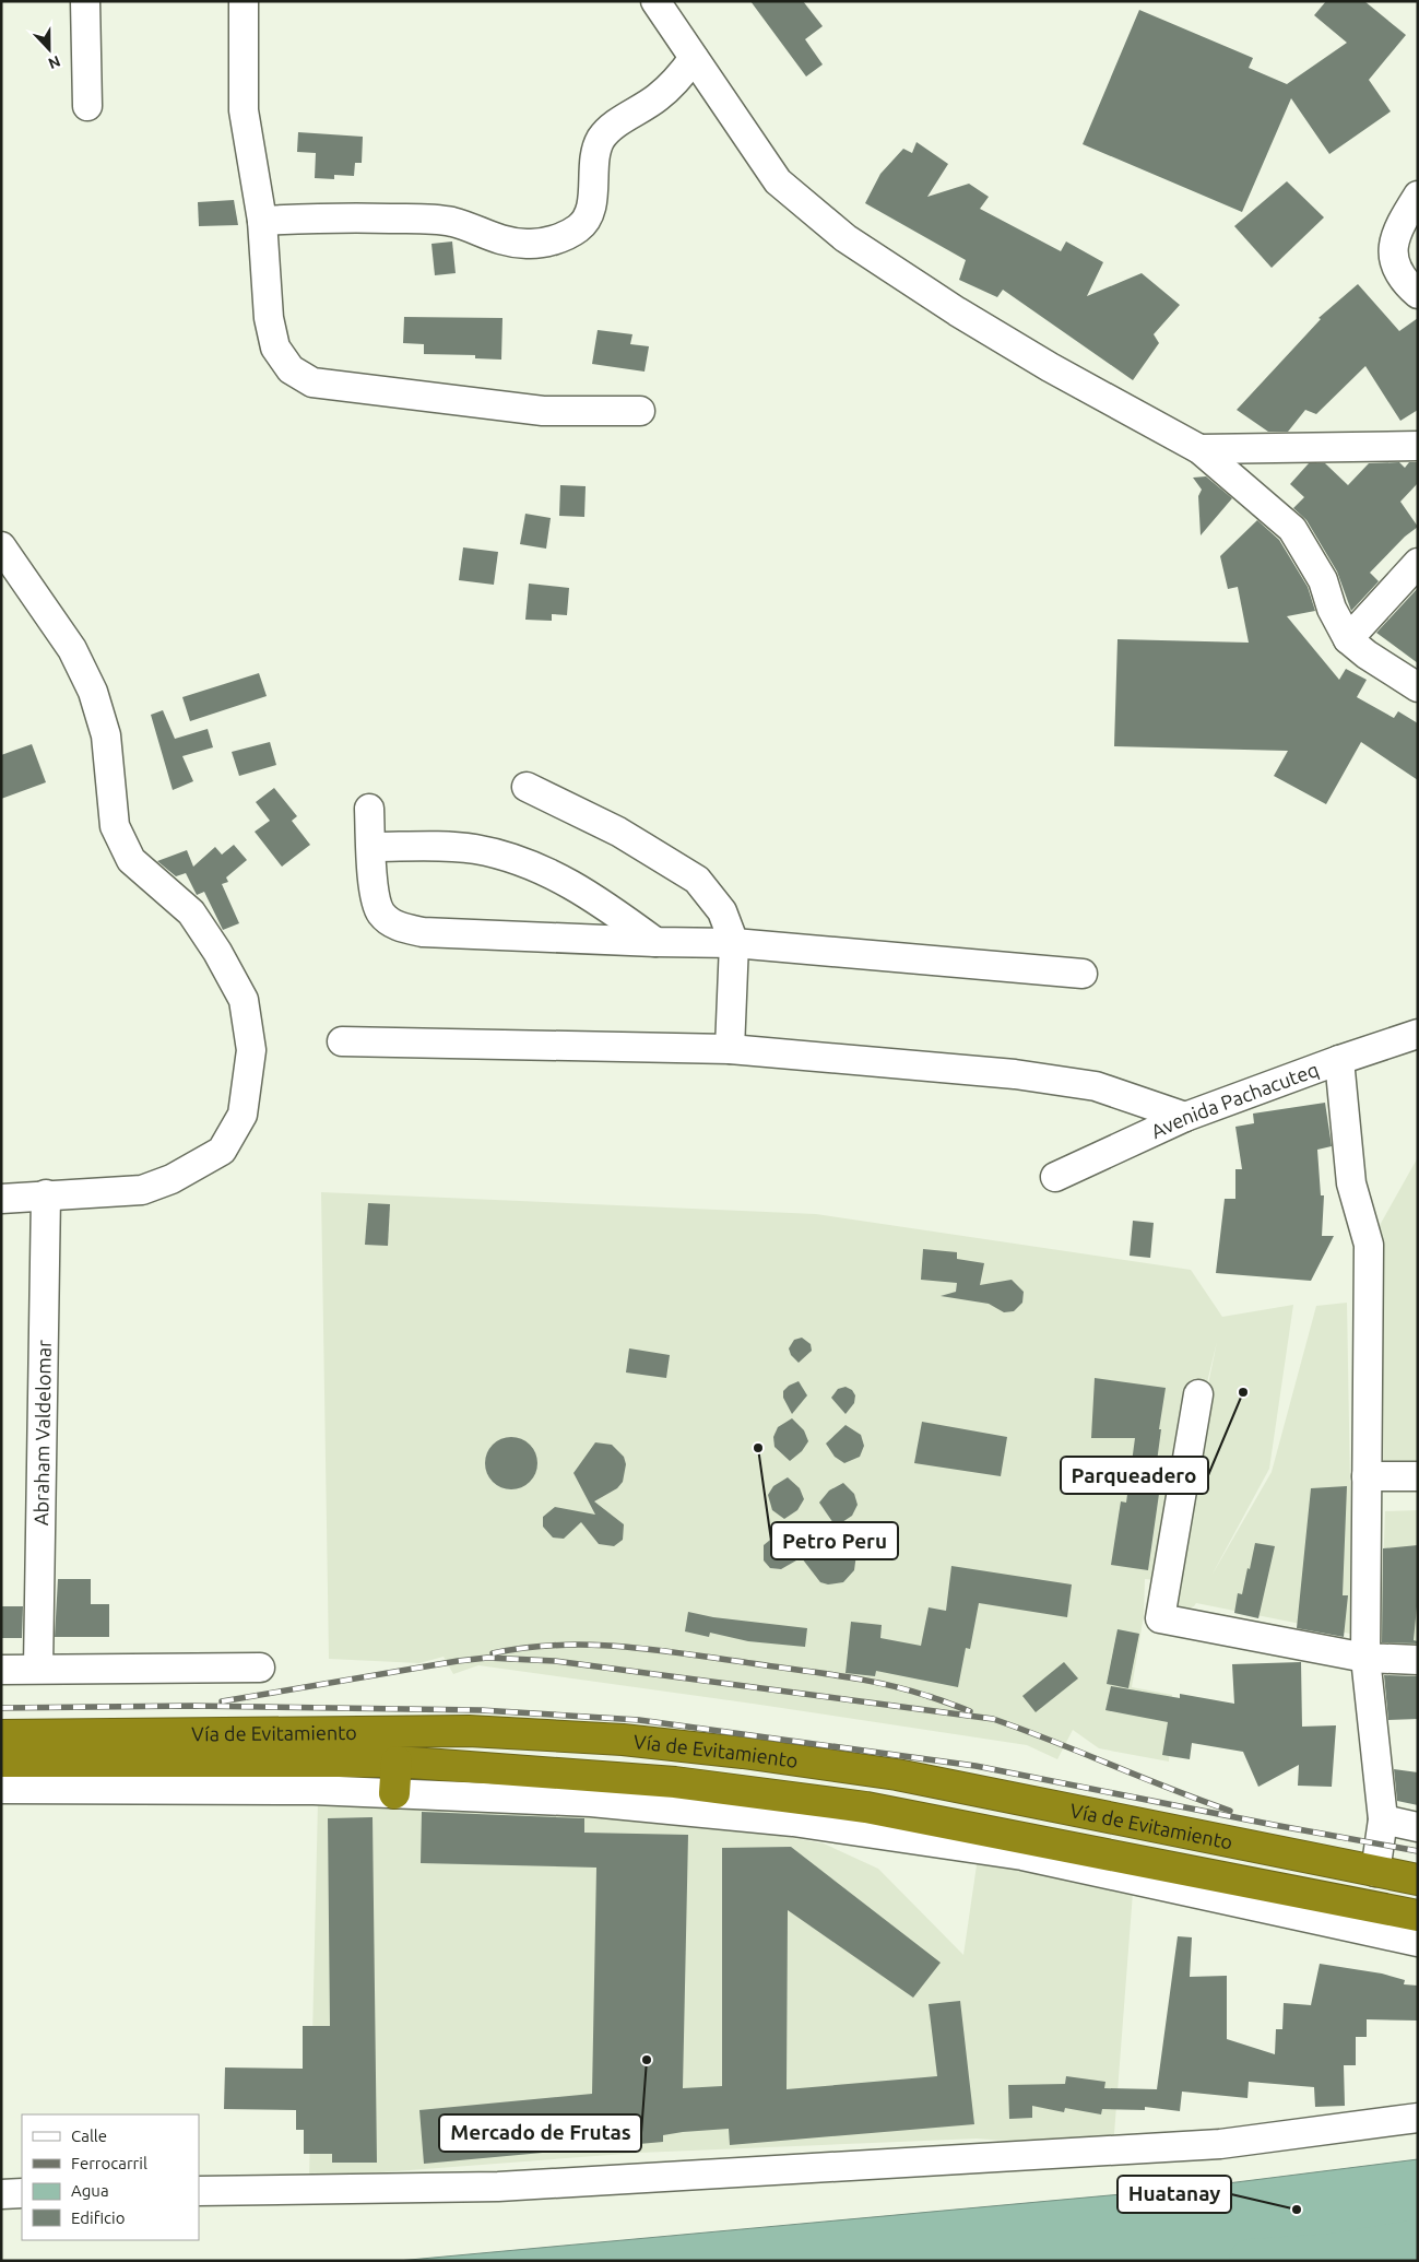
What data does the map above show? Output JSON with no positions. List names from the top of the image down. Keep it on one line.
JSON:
{"streets":{"highway":["Vía de Evitamiento"],"street":["Avenida Pachacuteq","Abraham Valdelomar"]},"places":["Parqueadero","Petro Peru","Mercado de Frutas","Huatanay"],"legend":["Calle","Ferrocarril","Agua","Edificio"],"north":"bottom"}
